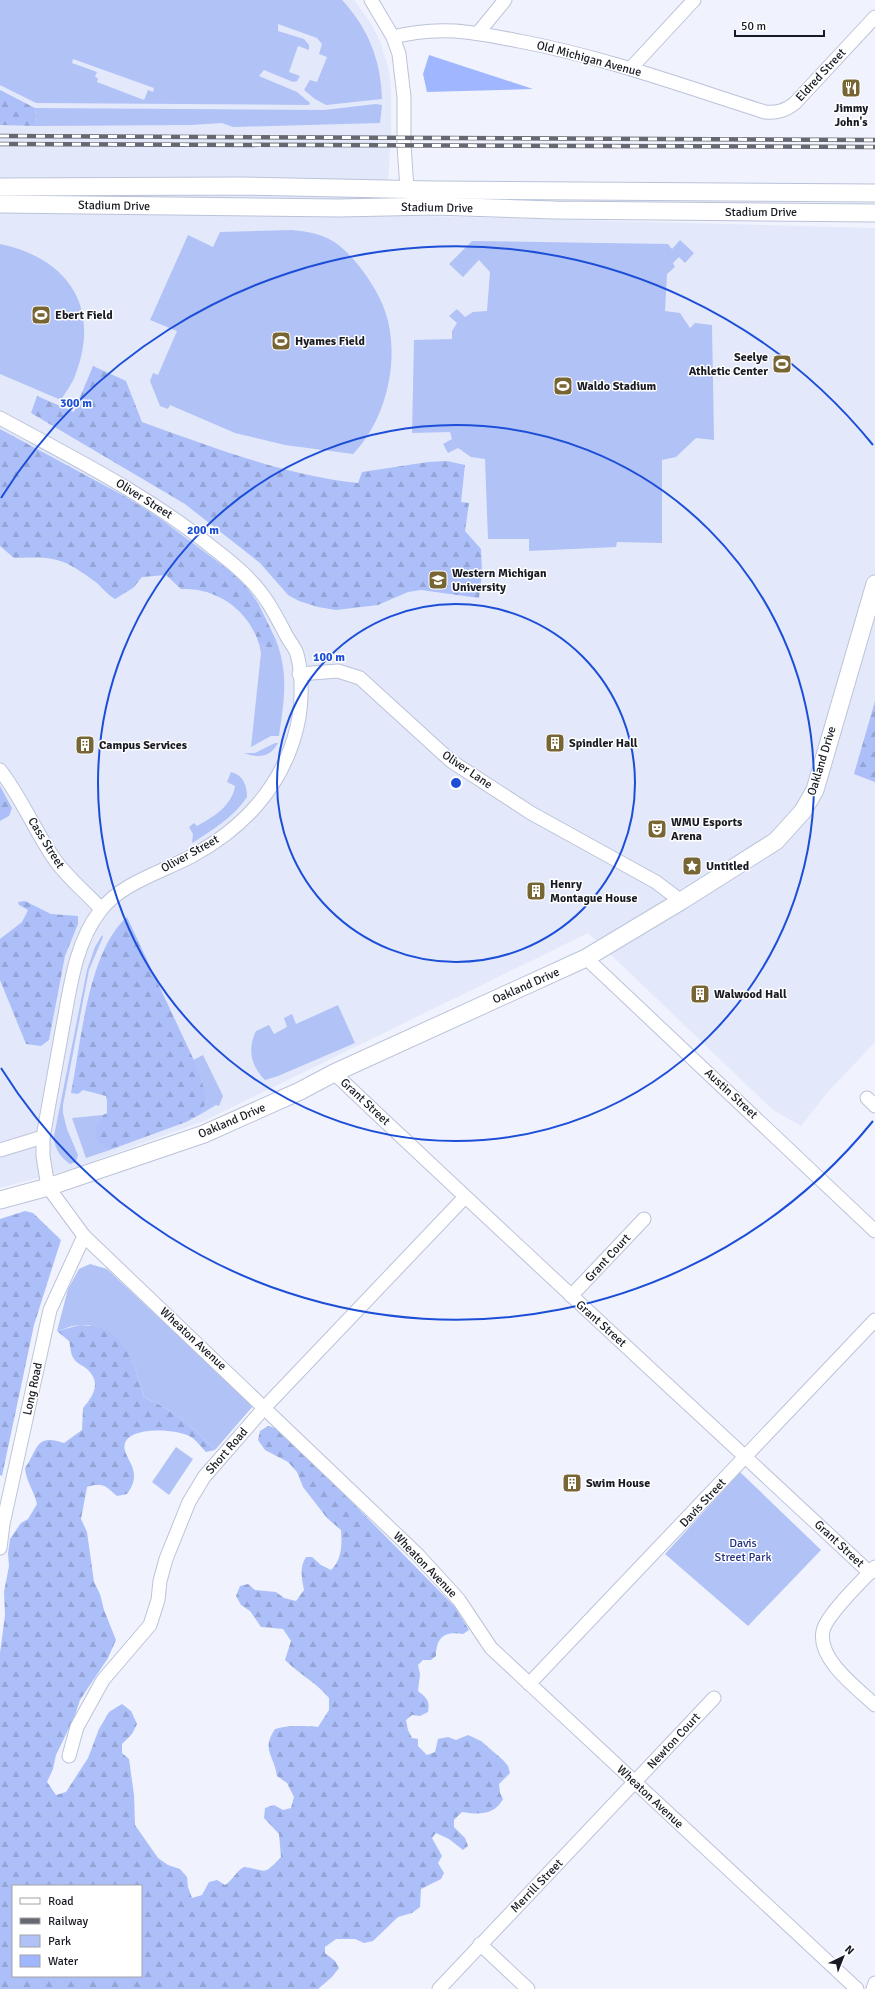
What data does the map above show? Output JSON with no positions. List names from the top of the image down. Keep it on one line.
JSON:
{"streets":{"main road":["Stadium Drive","Oakland Drive"],"street":["Old Michigan Avenue","Eldred Street","Oliver Street","Oliver Lane","Cass Street","Austin Street","Grant Street","Grant Court","Wheaton Avenue","Long Road","Short Road","Davis Street","Newton Court","Merrill Street"]},"crossings":[["Old Michigan Avenue","Eldred Street"],["Oliver Street","Oakland Drive"],["Oliver Street","Oliver Lane"],["Oliver Street","Cass Street"],["Oliver Street","Wheaton Avenue"],["Oakland Drive","Oliver Lane"],["Oakland Drive","Austin Street"],["Oakland Drive","Grant Street"],["Oakland Drive","Wheaton Avenue"],["Grant Street","Grant Court"],["Grant Street","Short Road"],["Grant Street","Davis Street"],["Wheaton Avenue","Long Road"],["Wheaton Avenue","Short Road"],["Wheaton Avenue","Davis Street"],["Wheaton Avenue","Newton Court"],["Wheaton Avenue","Merrill Street"],["Newton Court","Merrill Street"]],"parks":["Davis Street Park"],"places":{"restaurant":["Jimmy John's"],"sports":["Ebert Field","Hyames Field","Seelye Athletic Center","Waldo Stadium"],"school or university":["Western Michigan University"],"building":["Spindler Hall","Campus Services","Henry Montague House","Walwood Hall","Swim House"],"theatre":["WMU Esports Arena"],"place":["Untitled"]},"legend":["Road","Railway","Park","Water"],"scale_bar":"50 m","north":"top right","rings":["300 m","200 m","100 m"]}
